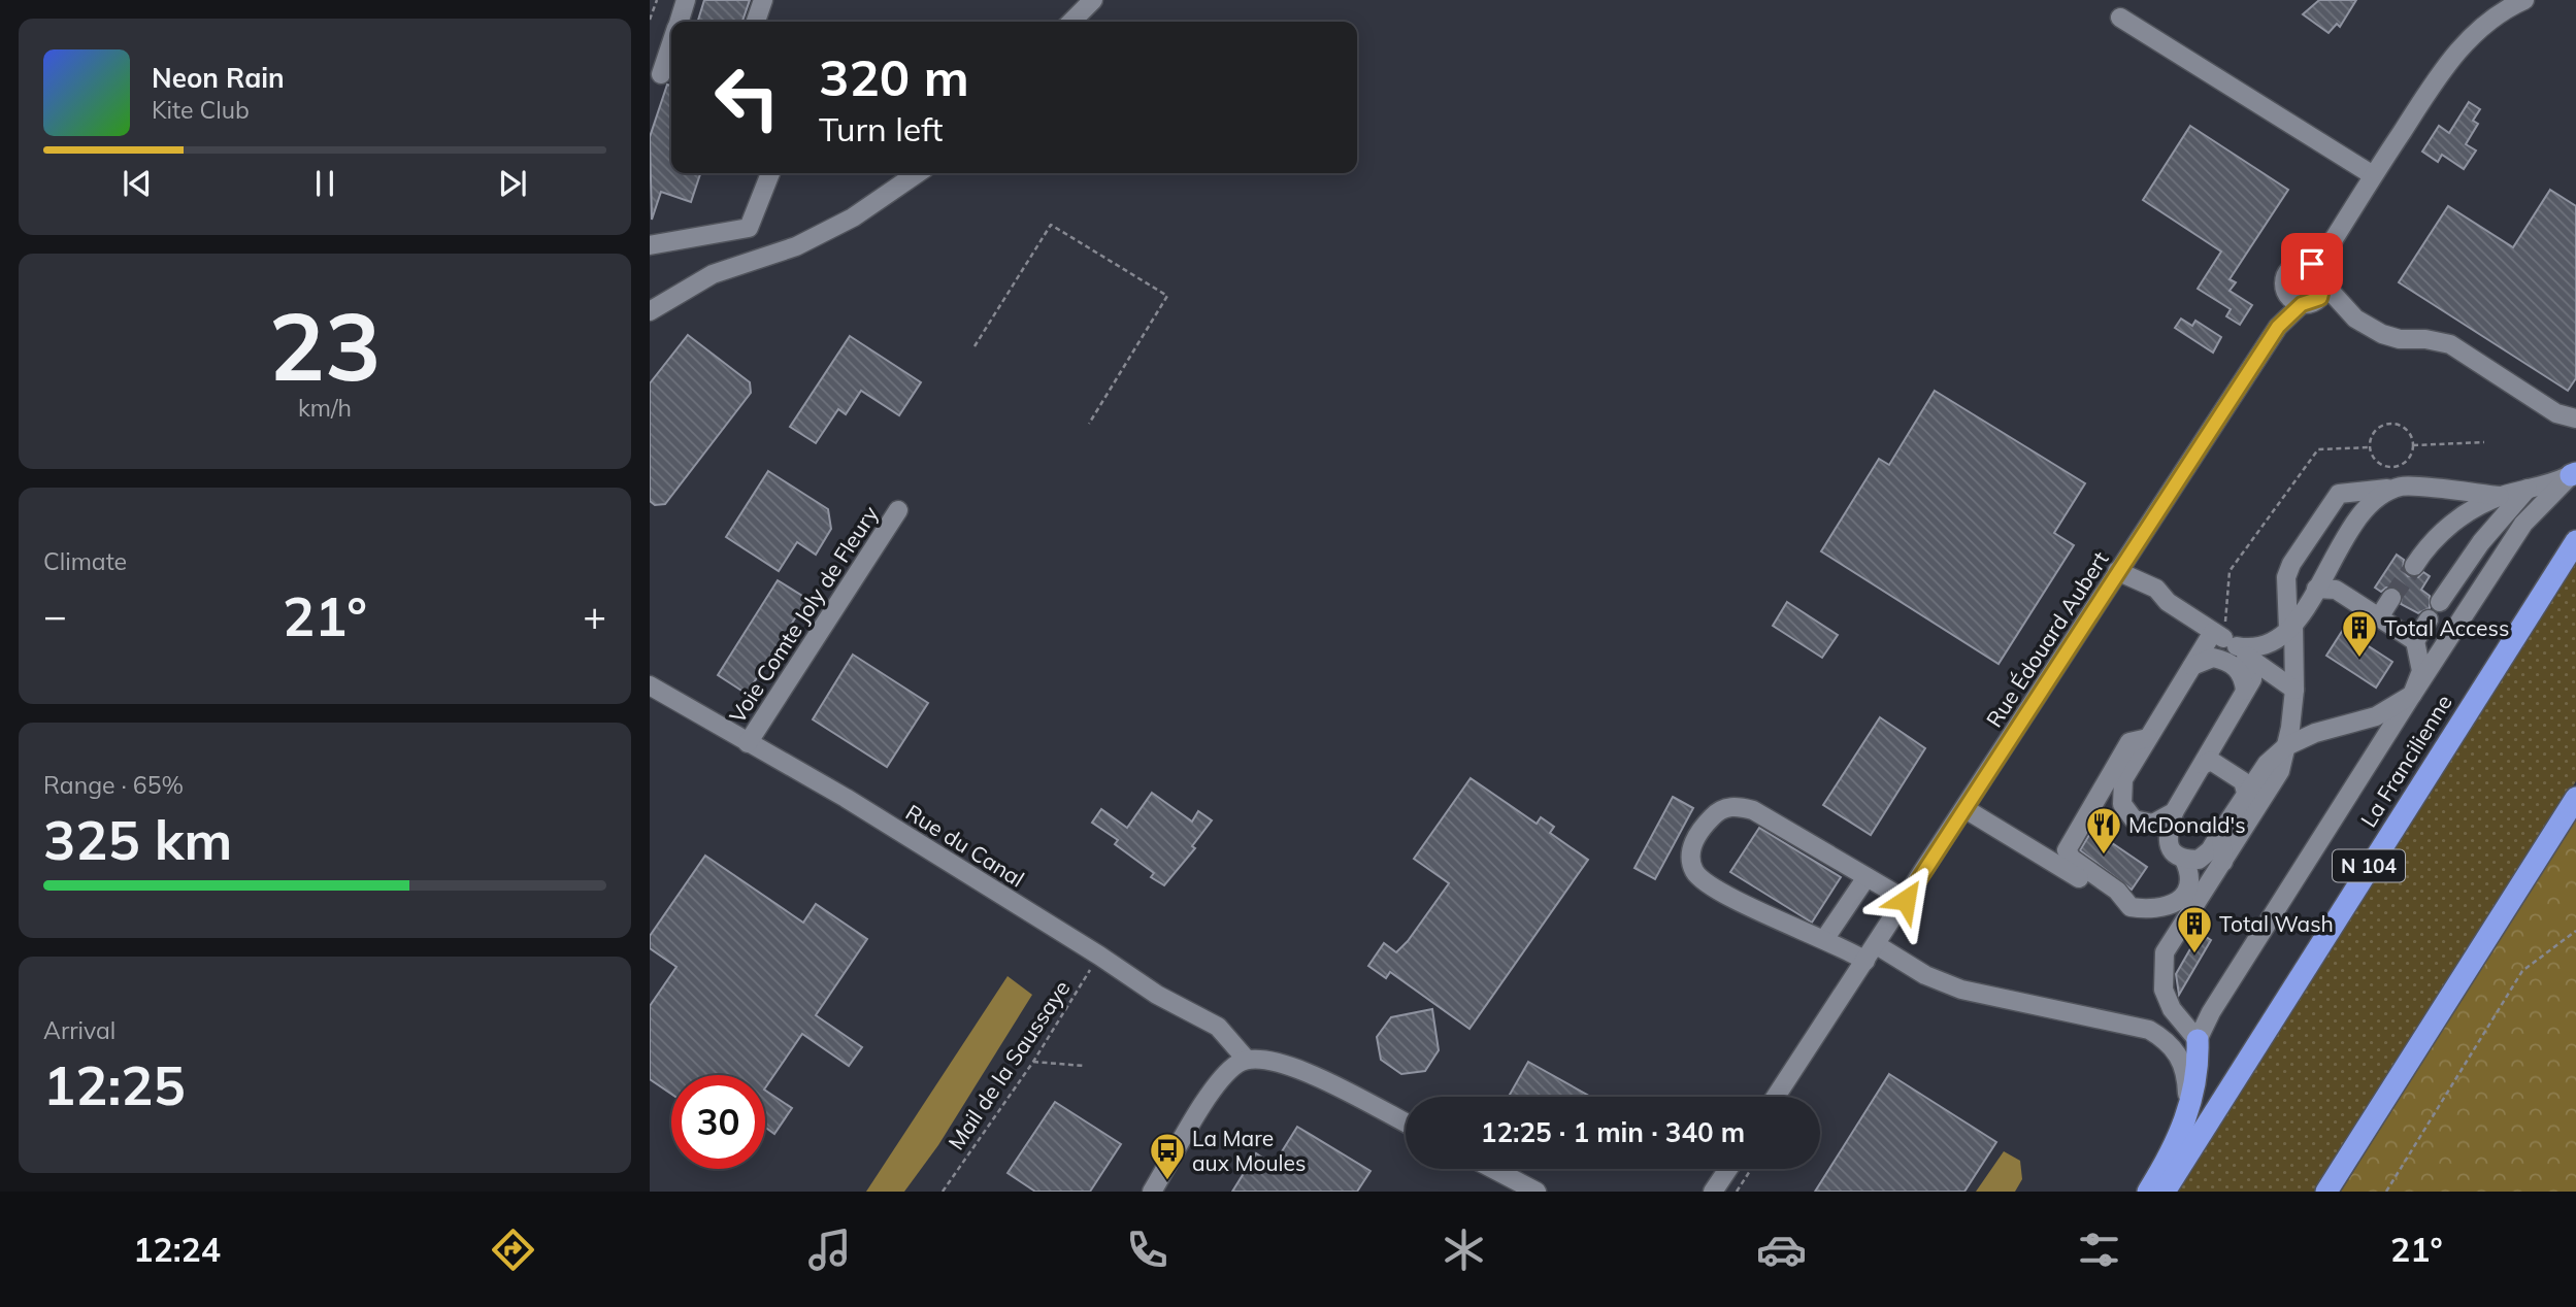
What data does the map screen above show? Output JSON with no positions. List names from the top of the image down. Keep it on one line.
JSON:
{"streets":{"highway":["La Francilienne","N 104"],"street":["Voie Comte Joly de Fleury","Rue Édouard Aubert","Rue du Canal"],"path":["Mail de la Saussaye"]},"crossings":[["Voie Comte Joly de Fleury","Rue du Canal"],["Rue du Canal","Mail de la Saussaye"]],"places":{"building":["Total Access","Total Wash"],"restaurant":["McDonald's"],"bus stop":["La Mare aux Moules"]},"page":{"turn":["320 m","Turn left"],"song":["Neon Rain","Kite Club"],"tile":[["23","km/h"],"Climate",["Range · 65%","325 km"],["Arrival","12:25"]],"heat":["−","21°","+"],"limit":"30","trip":"12:25 · 1 min · 340 m","tabs":["12:24","21°"]}}
